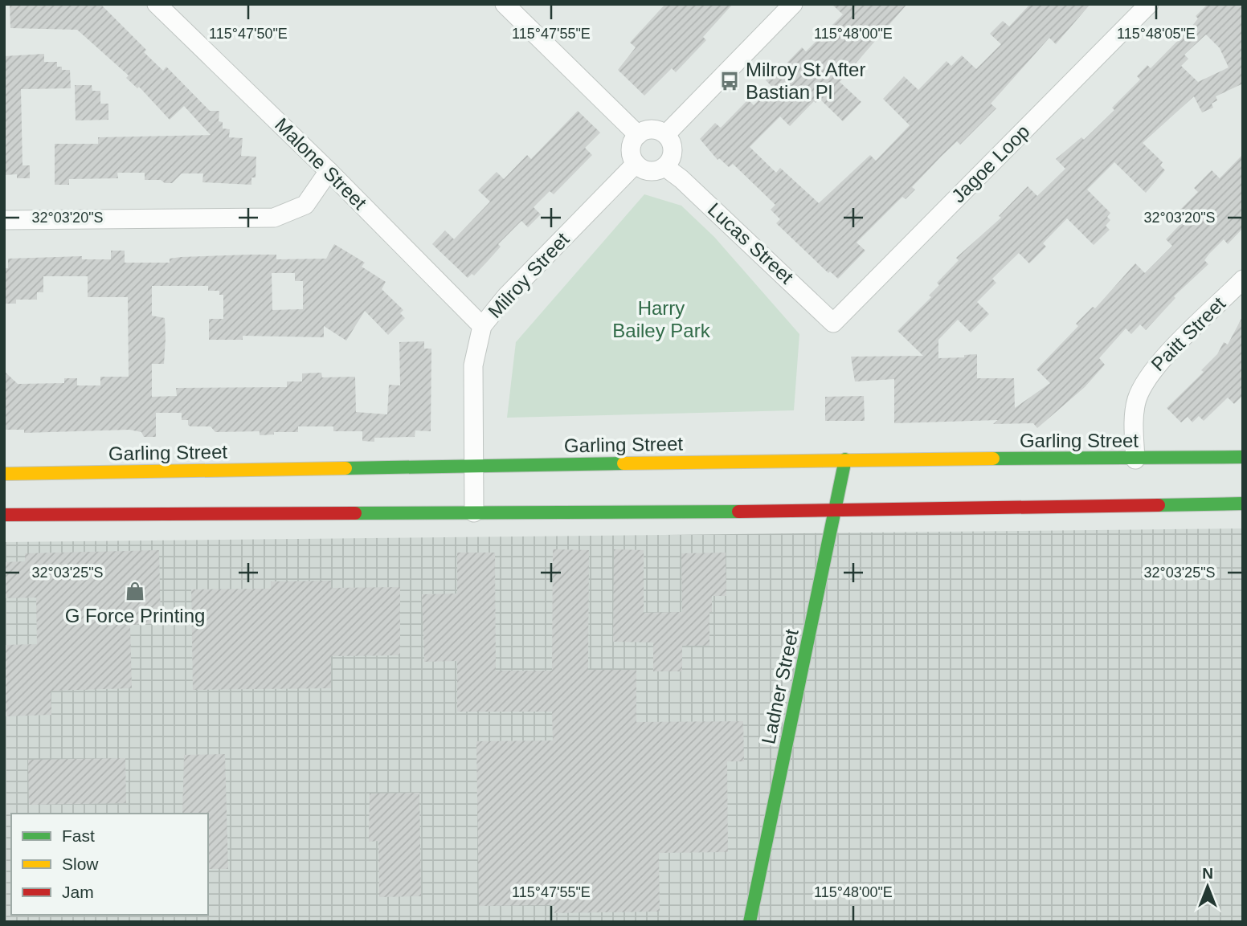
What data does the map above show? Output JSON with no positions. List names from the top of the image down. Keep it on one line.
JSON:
{"streets":{"street":["Malone Street","Jagoe Loop","Lucas Street","Milroy Street","Paitt Street","Garling Street","Ladner Street"]},"crossings":[["Malone Street","Milroy Street"],["Jagoe Loop","Lucas Street"],["Lucas Street","Milroy Street"],["Milroy Street","Garling Street"],["Paitt Street","Garling Street"],["Garling Street","Ladner Street"]],"parks":["Harry Bailey Park"],"places":{"bus stop":["Milroy St After Bastian Pl"],"shop":["G Force Printing"]},"legend":["Fast","Slow","Jam"],"north":"top","coordinates":["115°47'50\"E","115°47'55\"E","115°48'00\"E","115°48'05\"E","32°03'20\"S","32°03'25\"S"]}
